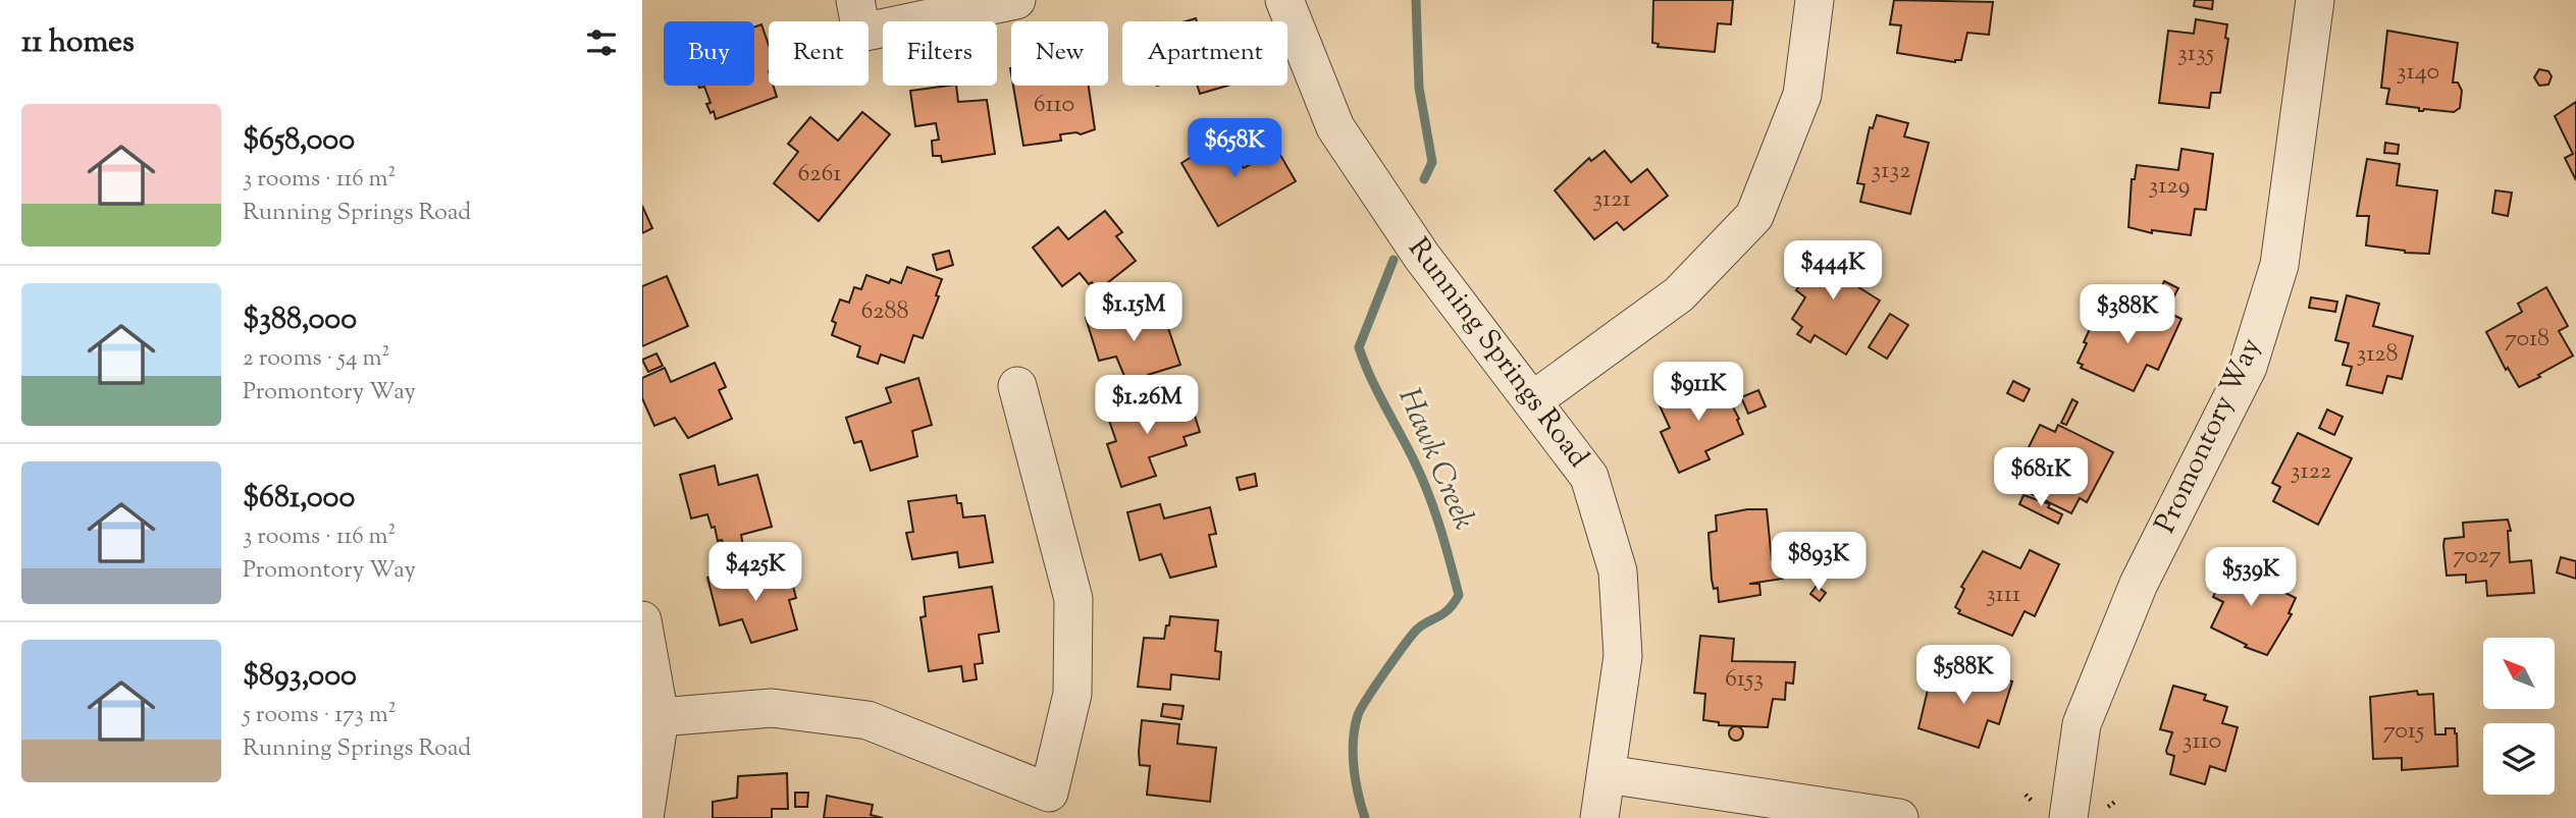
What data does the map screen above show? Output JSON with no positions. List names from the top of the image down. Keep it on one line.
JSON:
{"streets":{"street":["Running Springs Road","Promontory Way"]},"water":["Hawk Creek"],"house_numbers":["3135","3140","6110","3132","6261","3129","3121","6288","7018","3128","3122","7027","3111","6153","7015","3110"],"north":"top left","page":{"heading":"11 homes","chip":["Buy","Rent","Filters","New","Apartment"],"list":[{"name":"$658,000","note":"3 rooms · 116 m² · Running Springs Road"},{"name":"$388,000","note":"2 rooms · 54 m² · Promontory Way"},{"name":"$681,000","note":"3 rooms · 116 m² · Promontory Way"},{"name":"$893,000","note":"5 rooms · 173 m² · Running Springs Road"}],"price":["$658K","$444K","$1.15M","$388K","$911K","$1.26M","$681K","$893K","$425K","$539K","$588K"]}}
